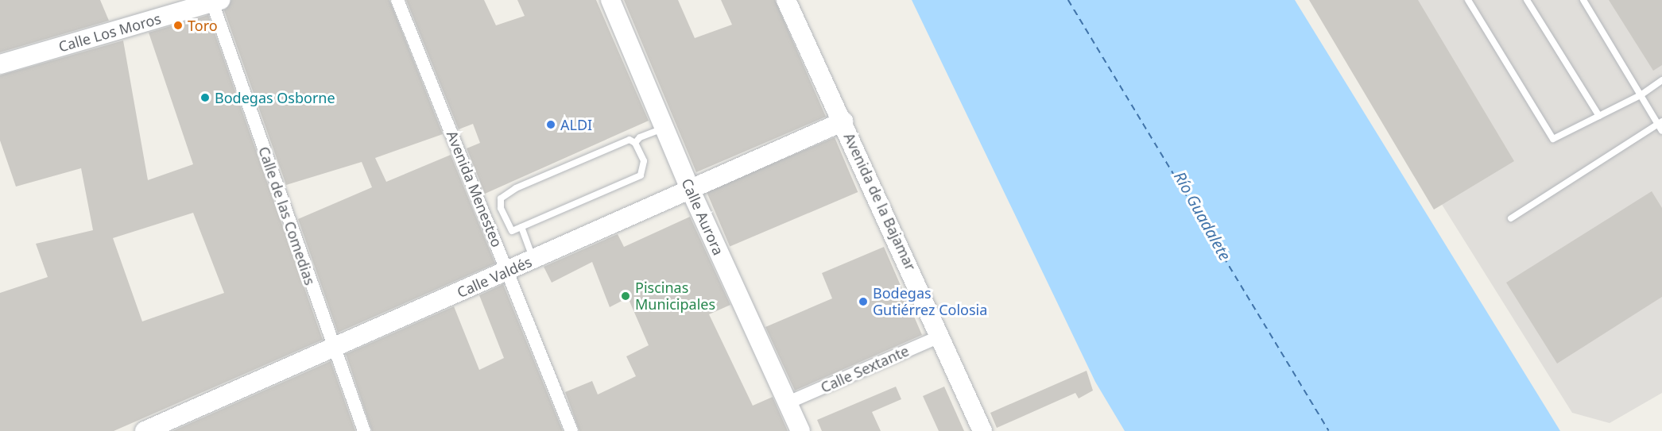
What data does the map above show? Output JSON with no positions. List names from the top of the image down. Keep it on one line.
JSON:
{"streets":{"street":["Calle Los Moros","Avenida Menesteo","Avenida de la Bajamar","Calle de las Comedias","Calle Aurora","Calle Valdés","Calle Sextante"]},"crossings":[["Calle Los Moros","Calle de las Comedias"],["Avenida Menesteo","Calle Valdés"],["Avenida de la Bajamar","Calle Valdés"],["Avenida de la Bajamar","Calle Sextante"],["Calle de las Comedias","Calle Valdés"],["Calle Aurora","Calle Valdés"],["Calle Aurora","Calle Sextante"]],"water":["Río Guadalete"],"places":["Toro","Bodegas Osborne","ALDI","Piscinas Municipales","Bodegas Gutiérrez Colosia"]}
